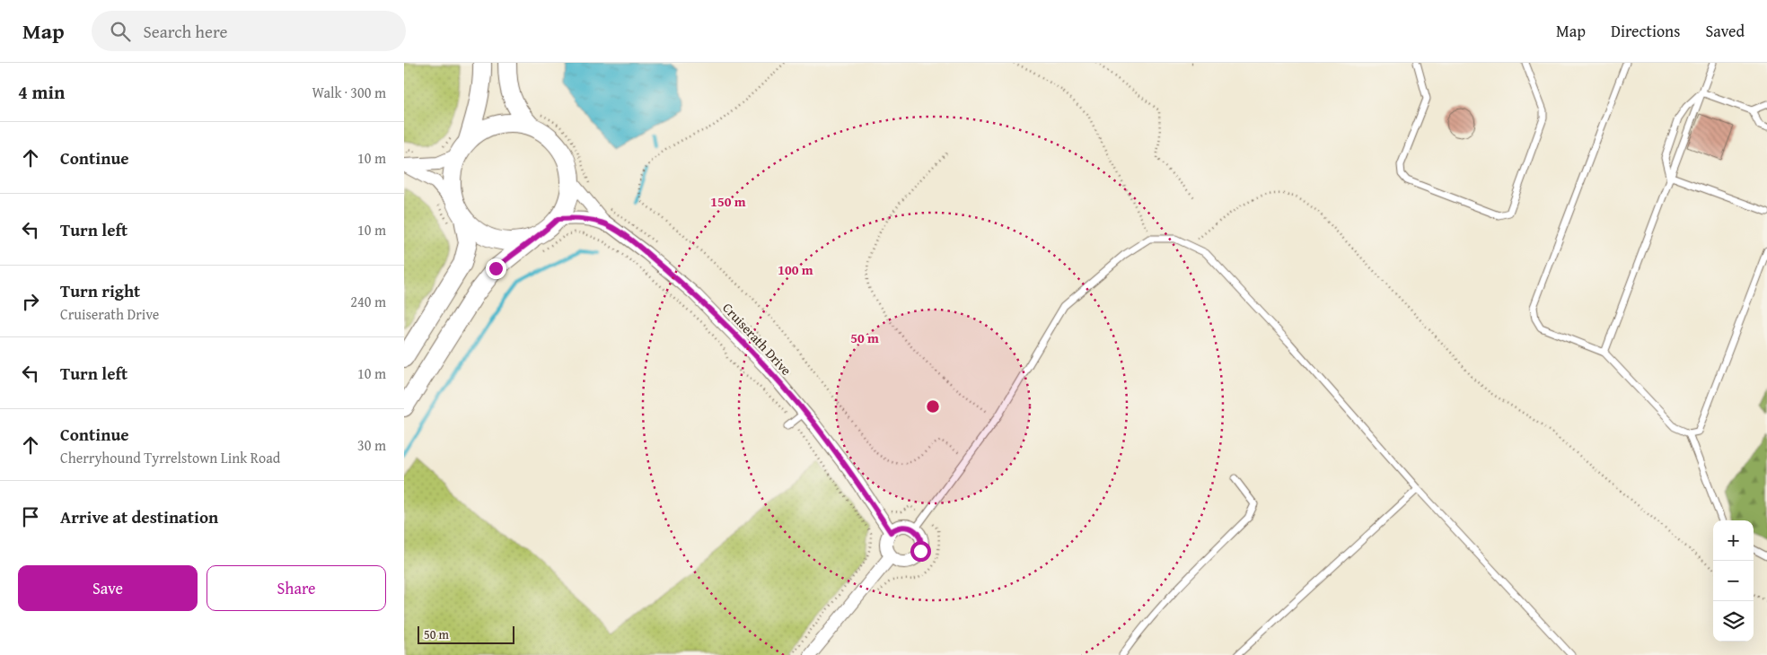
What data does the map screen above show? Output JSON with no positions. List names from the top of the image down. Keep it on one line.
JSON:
{"streets":{"street":["Cruiserath Drive"]},"scale_bar":"50 m","page":{"header":"Map","search":"Search here","nav":["Map","Directions","Saved"],"heading":["4 min","Walk · 300 m"],"list":[["Continue","10 m"],["Turn left","10 m"],["Turn right","Cruiserath Drive","240 m"],["Turn left","10 m"],["Continue","Cherryhound Tyrrelstown Link Road","30 m"],"Arrive at destination"],"map_buttons":["+","−"],"buttons":["Save","Share"],"scale":"50 m"},"rings":["150 m","100 m","50 m"]}
